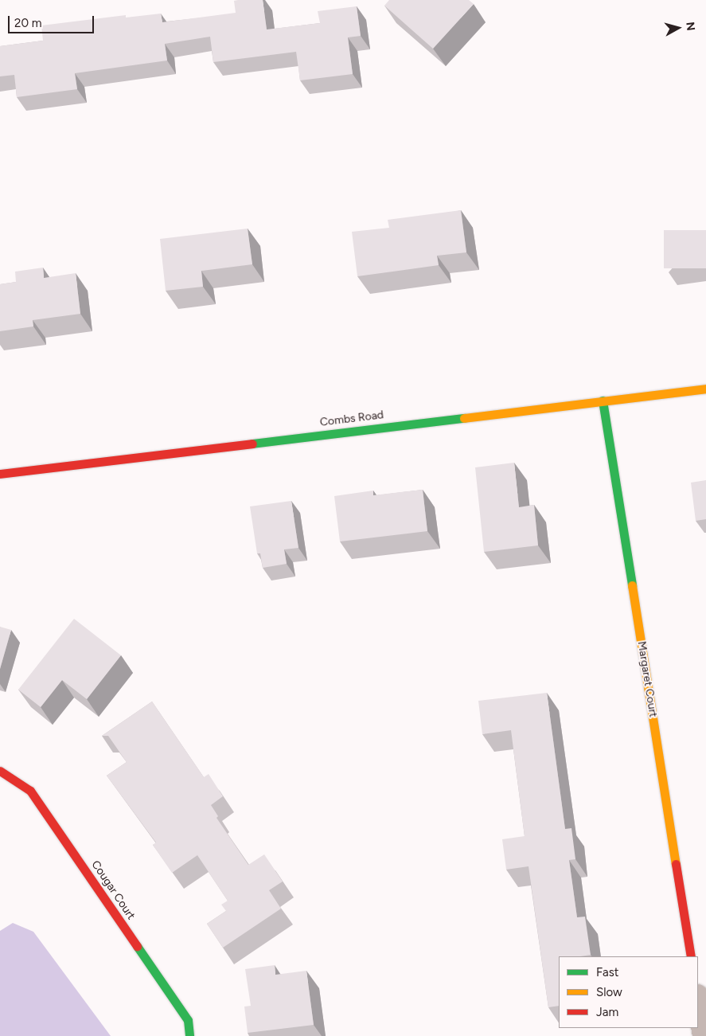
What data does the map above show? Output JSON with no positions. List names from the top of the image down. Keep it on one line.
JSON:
{"streets":{"street":["Combs Road","Margaret Court","Cougar Court"]},"crossings":[["Combs Road","Margaret Court"]],"legend":["Fast","Slow","Jam"],"scale_bar":"20 m","north":"right"}
